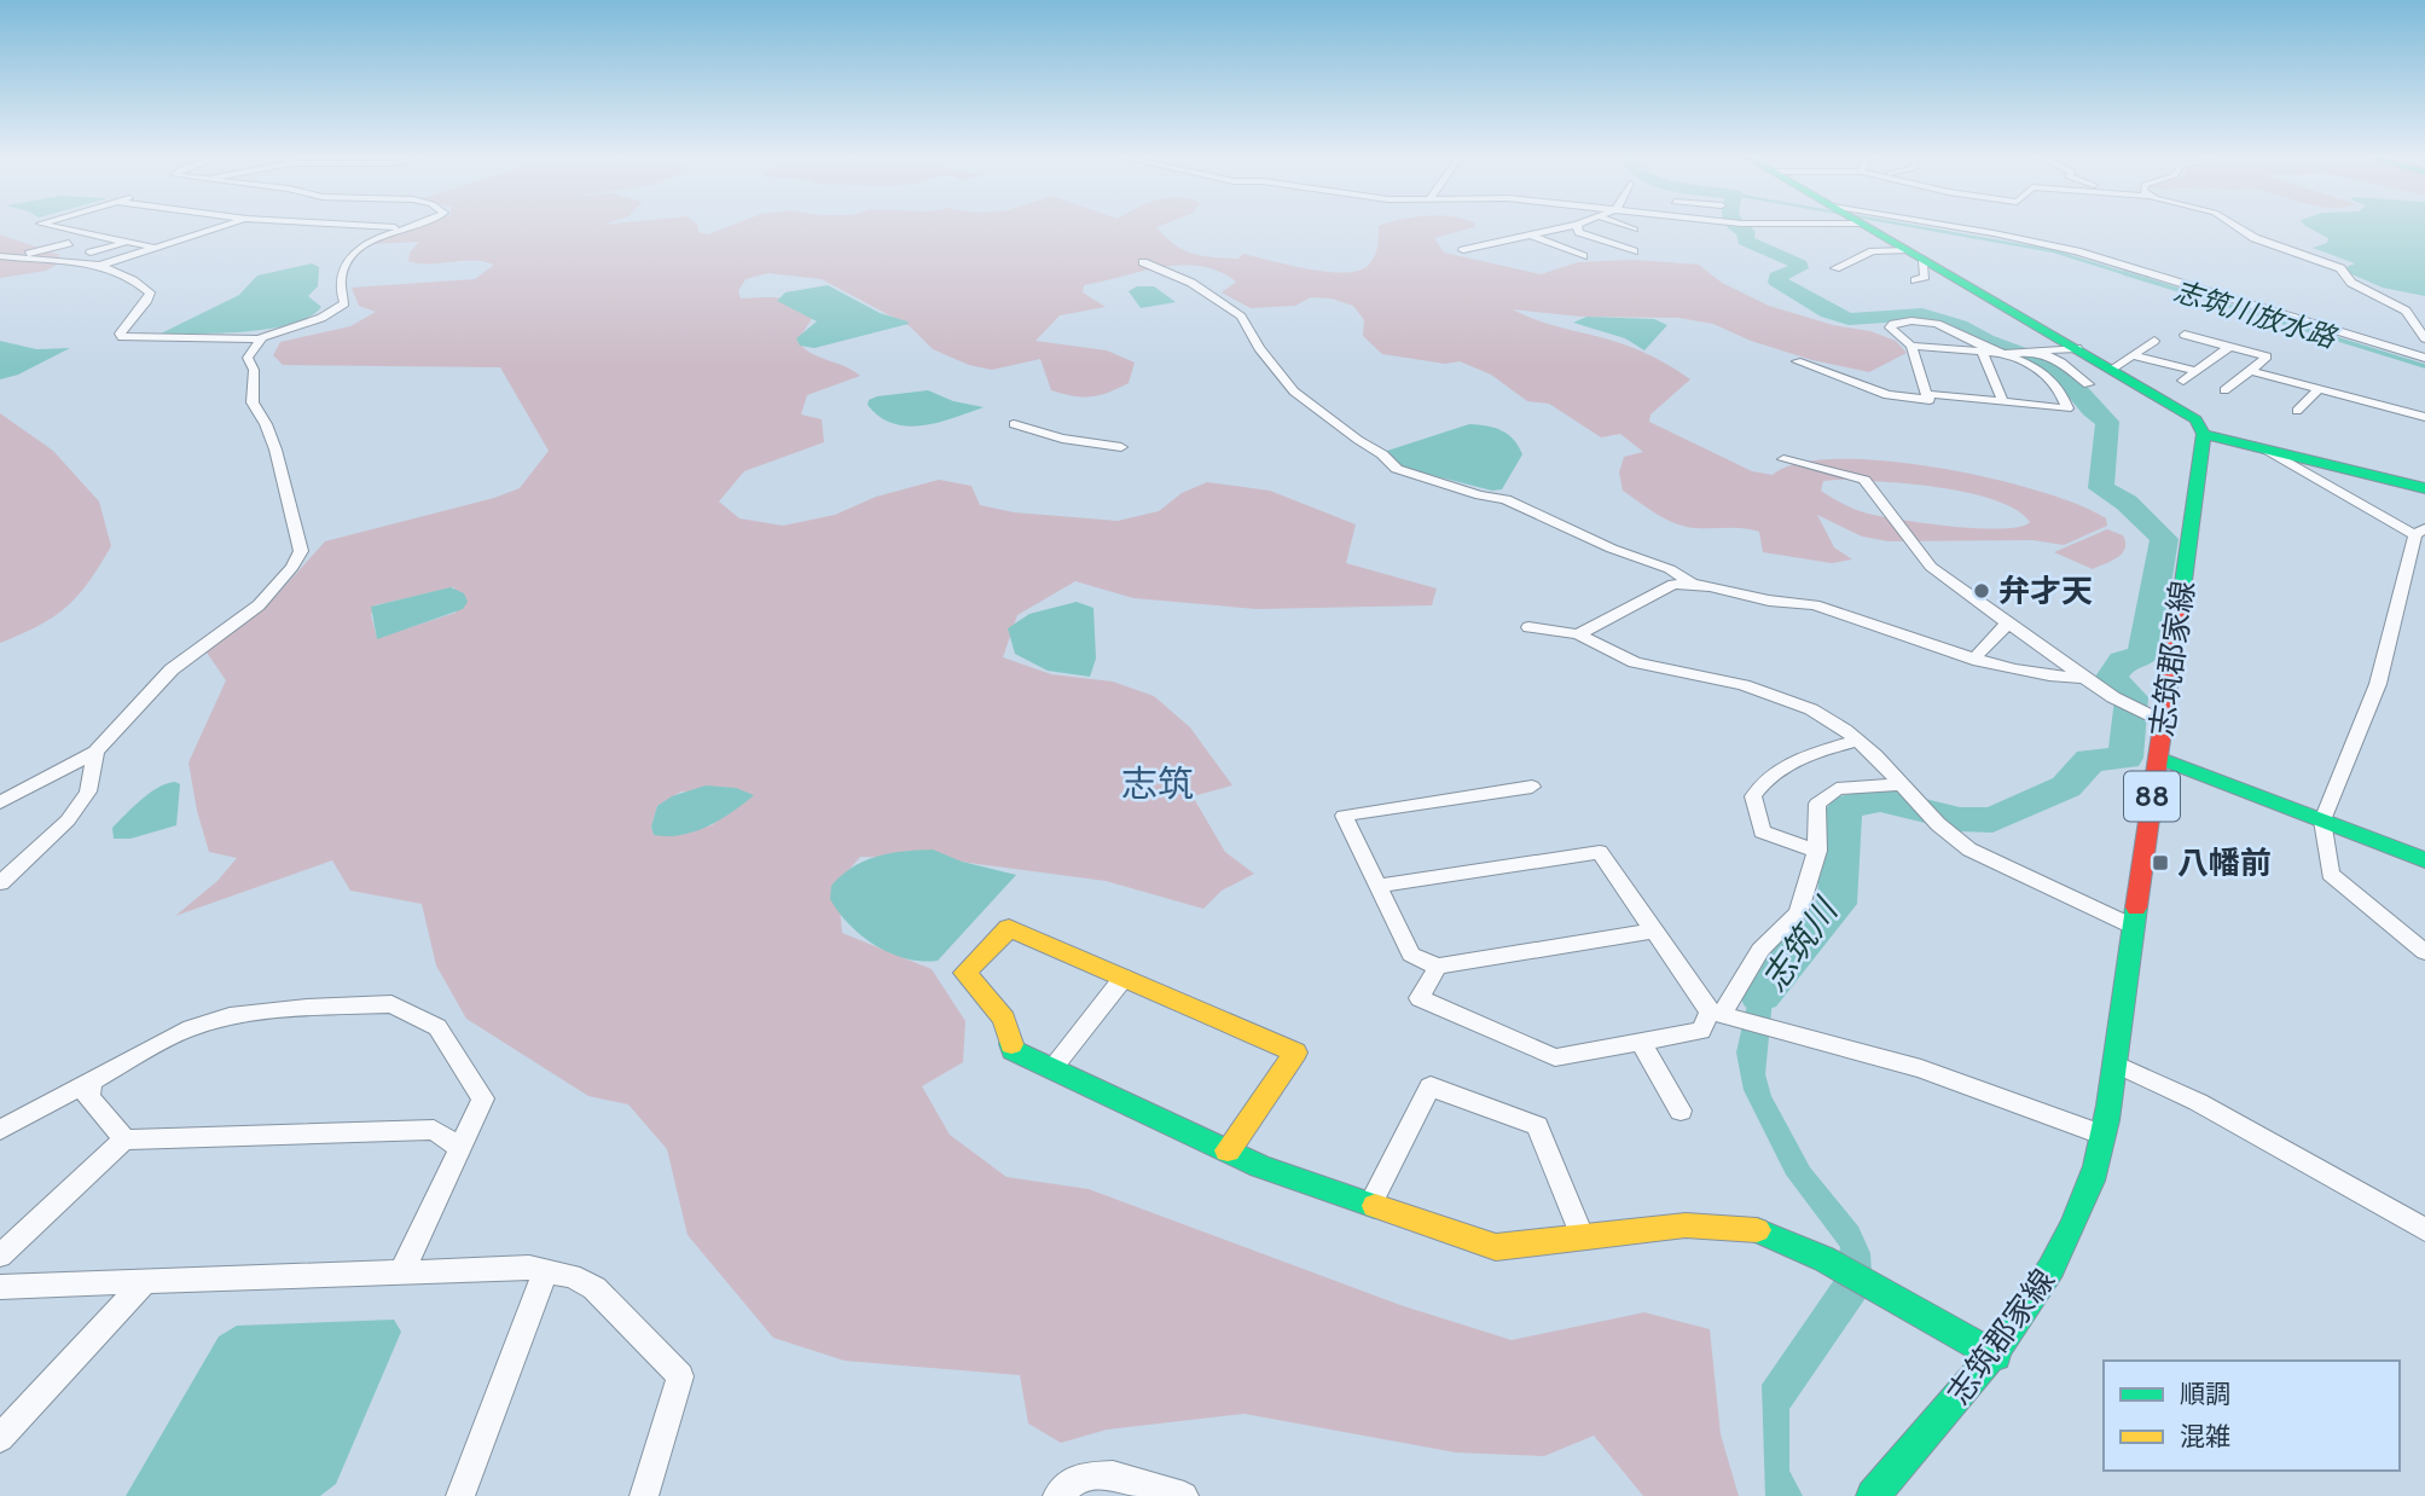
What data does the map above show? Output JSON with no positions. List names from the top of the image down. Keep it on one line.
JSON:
{"streets":{"main road":["志筑郡家線","88"]},"districts":["志筑"],"water":["志筑川放水路","志筑川"],"places":{"other":["弁才天"],"transit":["八幡前"]},"legend":["順調","混雑"]}
